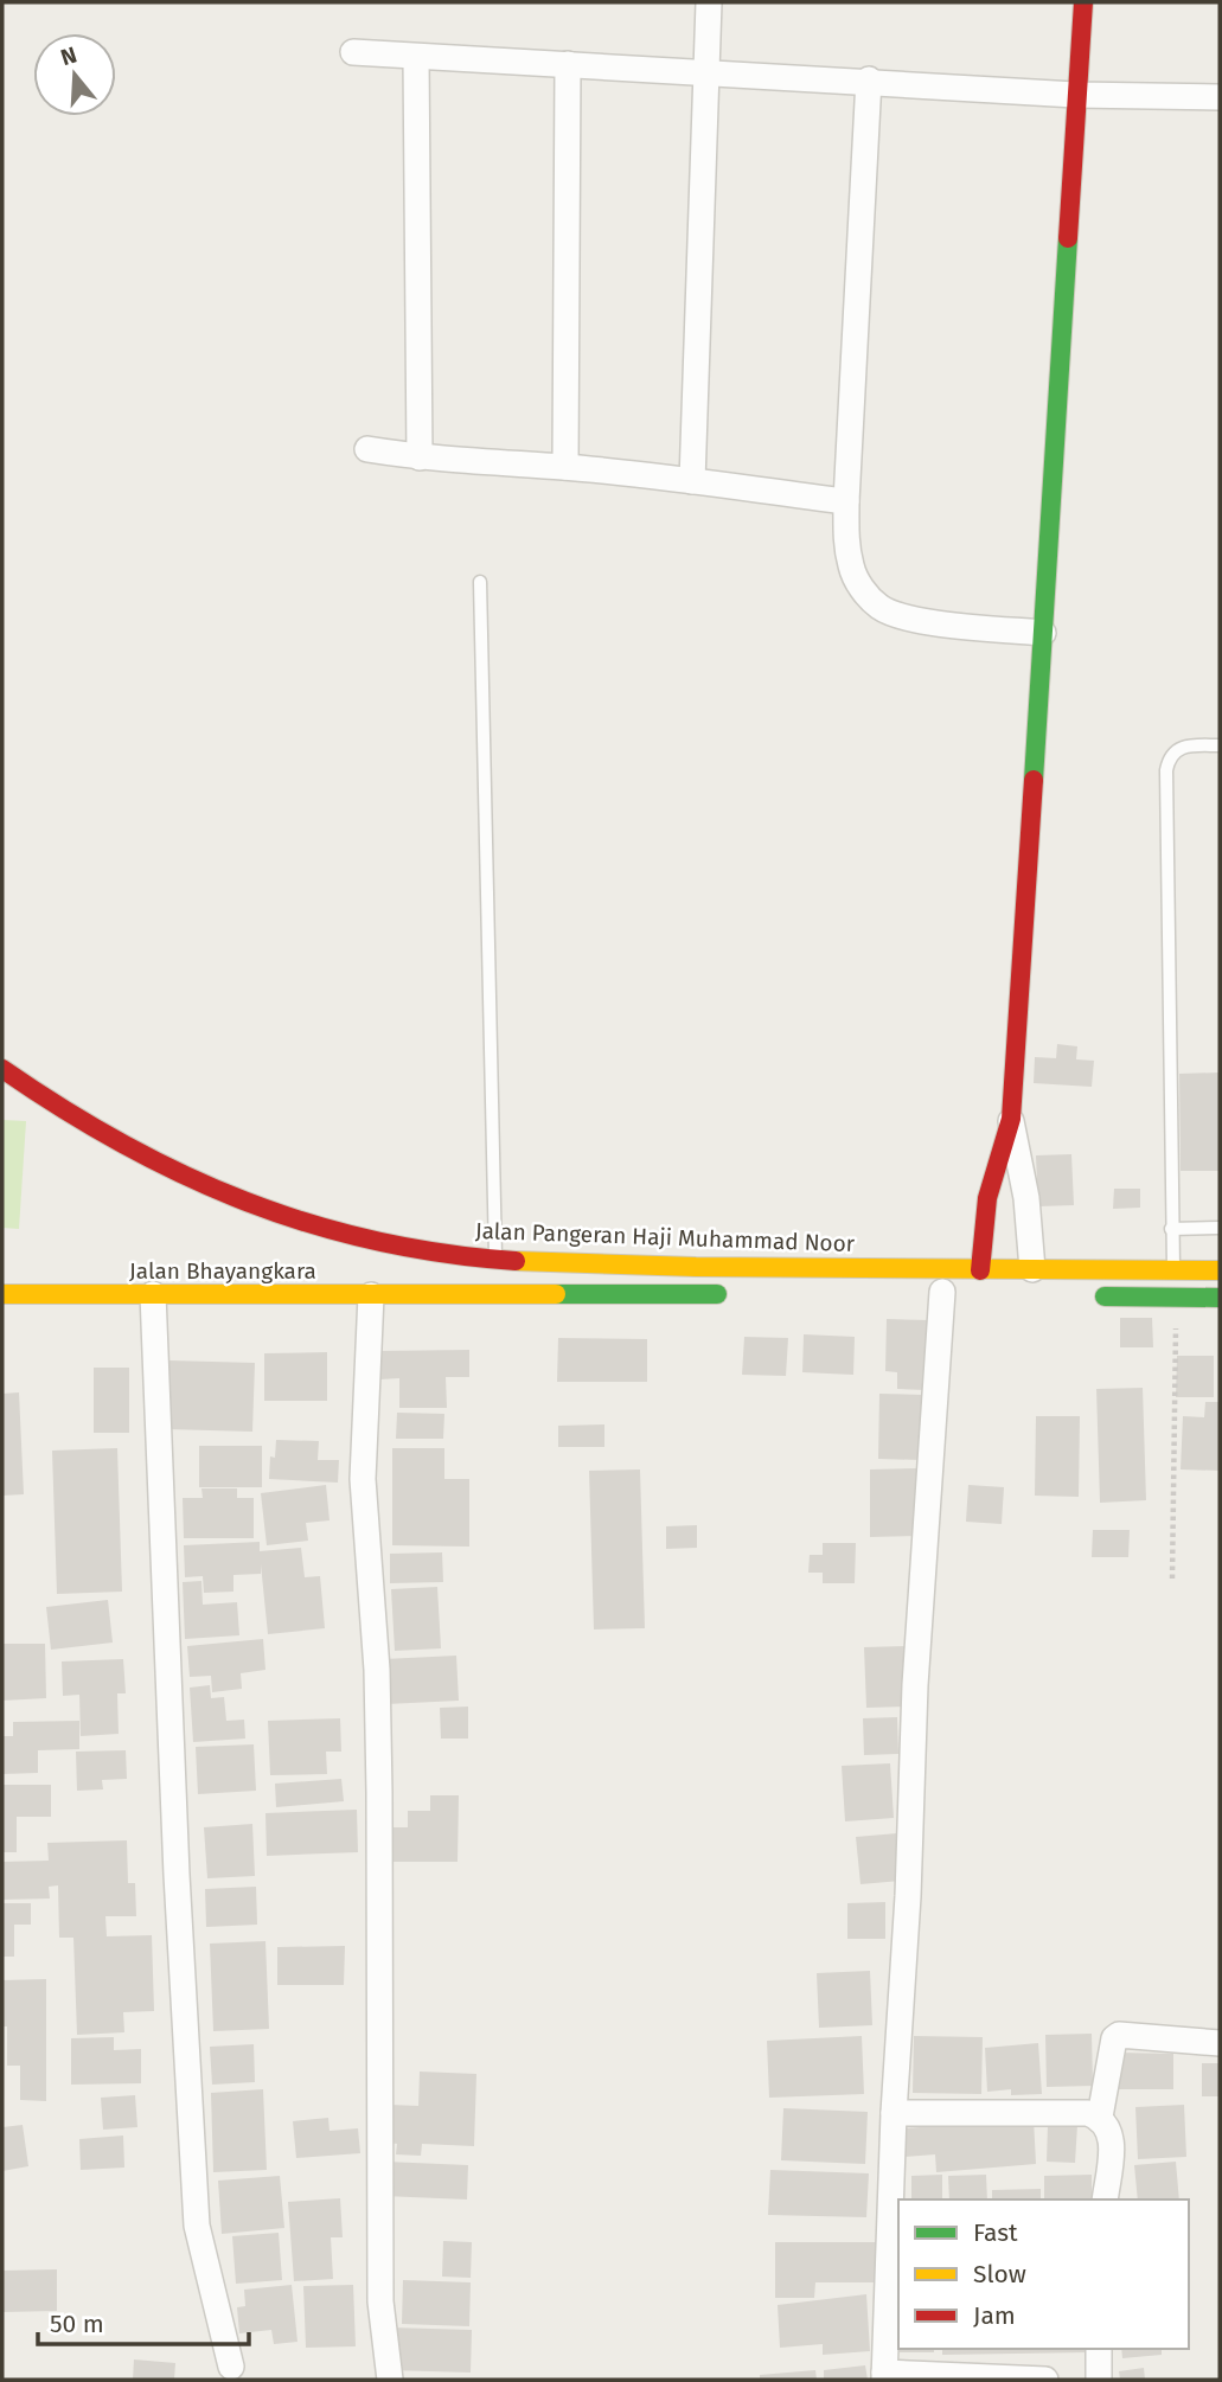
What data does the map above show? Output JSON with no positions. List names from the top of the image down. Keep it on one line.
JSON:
{"streets":{"main road":["Jalan Pangeran Haji Muhammad Noor","Jalan Bhayangkara"]},"legend":["Fast","Slow","Jam"],"scale_bar":"50 m","north":"top"}
